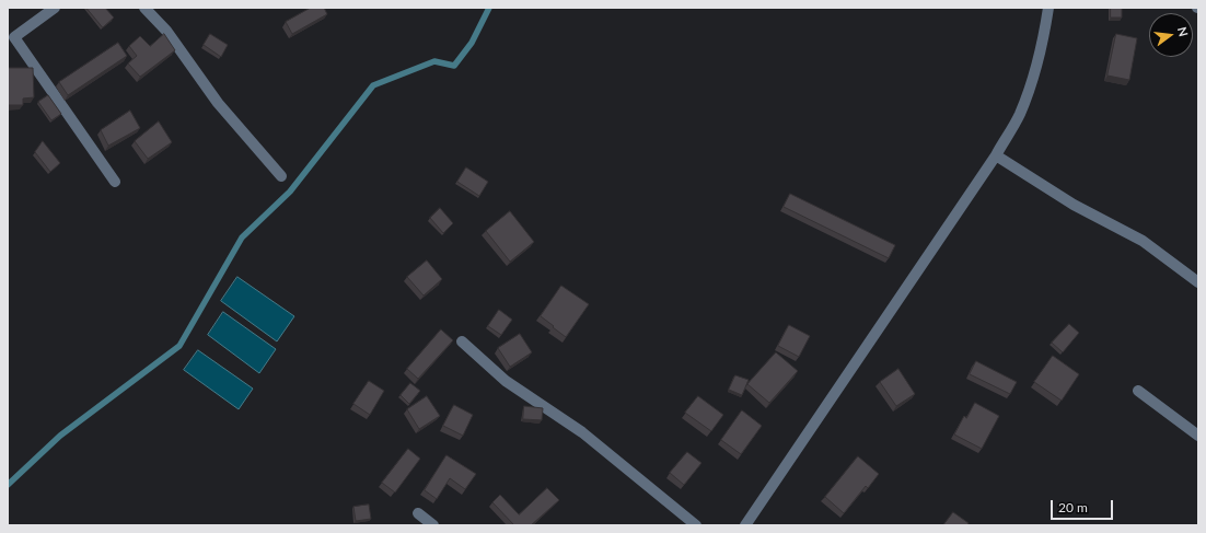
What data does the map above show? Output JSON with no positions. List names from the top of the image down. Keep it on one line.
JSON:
{"scale_bar":"20 m","north":"right"}
